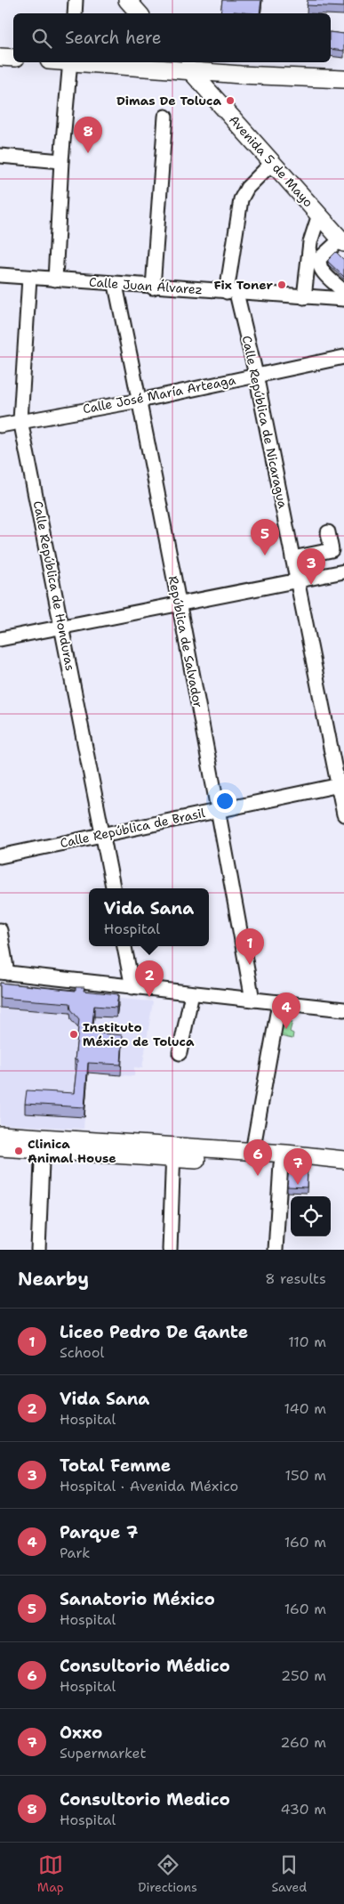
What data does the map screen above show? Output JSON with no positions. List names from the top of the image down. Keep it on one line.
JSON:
{"streets":{"main road":["Avenida 5 de Mayo"],"street":["Calle Juan Álvarez","Calle José María Arteaga","Calle República de Nicaragua","Calle República de Honduras","República de Salvador","Calle República de Brasil"]},"crossings":[["Calle Juan Álvarez","Calle República de Nicaragua"],["Calle Juan Álvarez","Calle República de Honduras"],["Calle Juan Álvarez","República de Salvador"],["Calle José María Arteaga","Calle República de Nicaragua"],["Calle José María Arteaga","Calle República de Honduras"],["Calle José María Arteaga","República de Salvador"],["Calle República de Nicaragua","Calle República de Brasil"],["Calle República de Honduras","Calle República de Brasil"],["República de Salvador","Calle República de Brasil"]],"places":["Dimas De Toluca","Fix Toner","Instituto México de Toluca","Clinica Animal House"],"page":{"search":"Search here","pins":["8","5","3","1","2","4","6","7"],"popup":["Vida Sana","Hospital"],"heading":["Nearby","8 results"],"list":[{"mark":"1","name":"Liceo Pedro De Gante","note":"School","value":"110 m"},{"mark":"2","name":"Vida Sana","note":"Hospital","value":"140 m"},{"mark":"3","name":"Total Femme","note":"Hospital · Avenida México","value":"150 m"},{"mark":"4","name":"Parque 7","note":"Park","value":"160 m"},{"mark":"5","name":"Sanatorio México","note":"Hospital","value":"160 m"},{"mark":"6","name":"Consultorio Médico","note":"Hospital","value":"250 m"},{"mark":"7","name":"Oxxo","note":"Supermarket","value":"260 m"},{"mark":"8","name":"Consultorio Medico","note":"Hospital","value":"430 m"}],"nav":["Map","Directions","Saved"]}}
